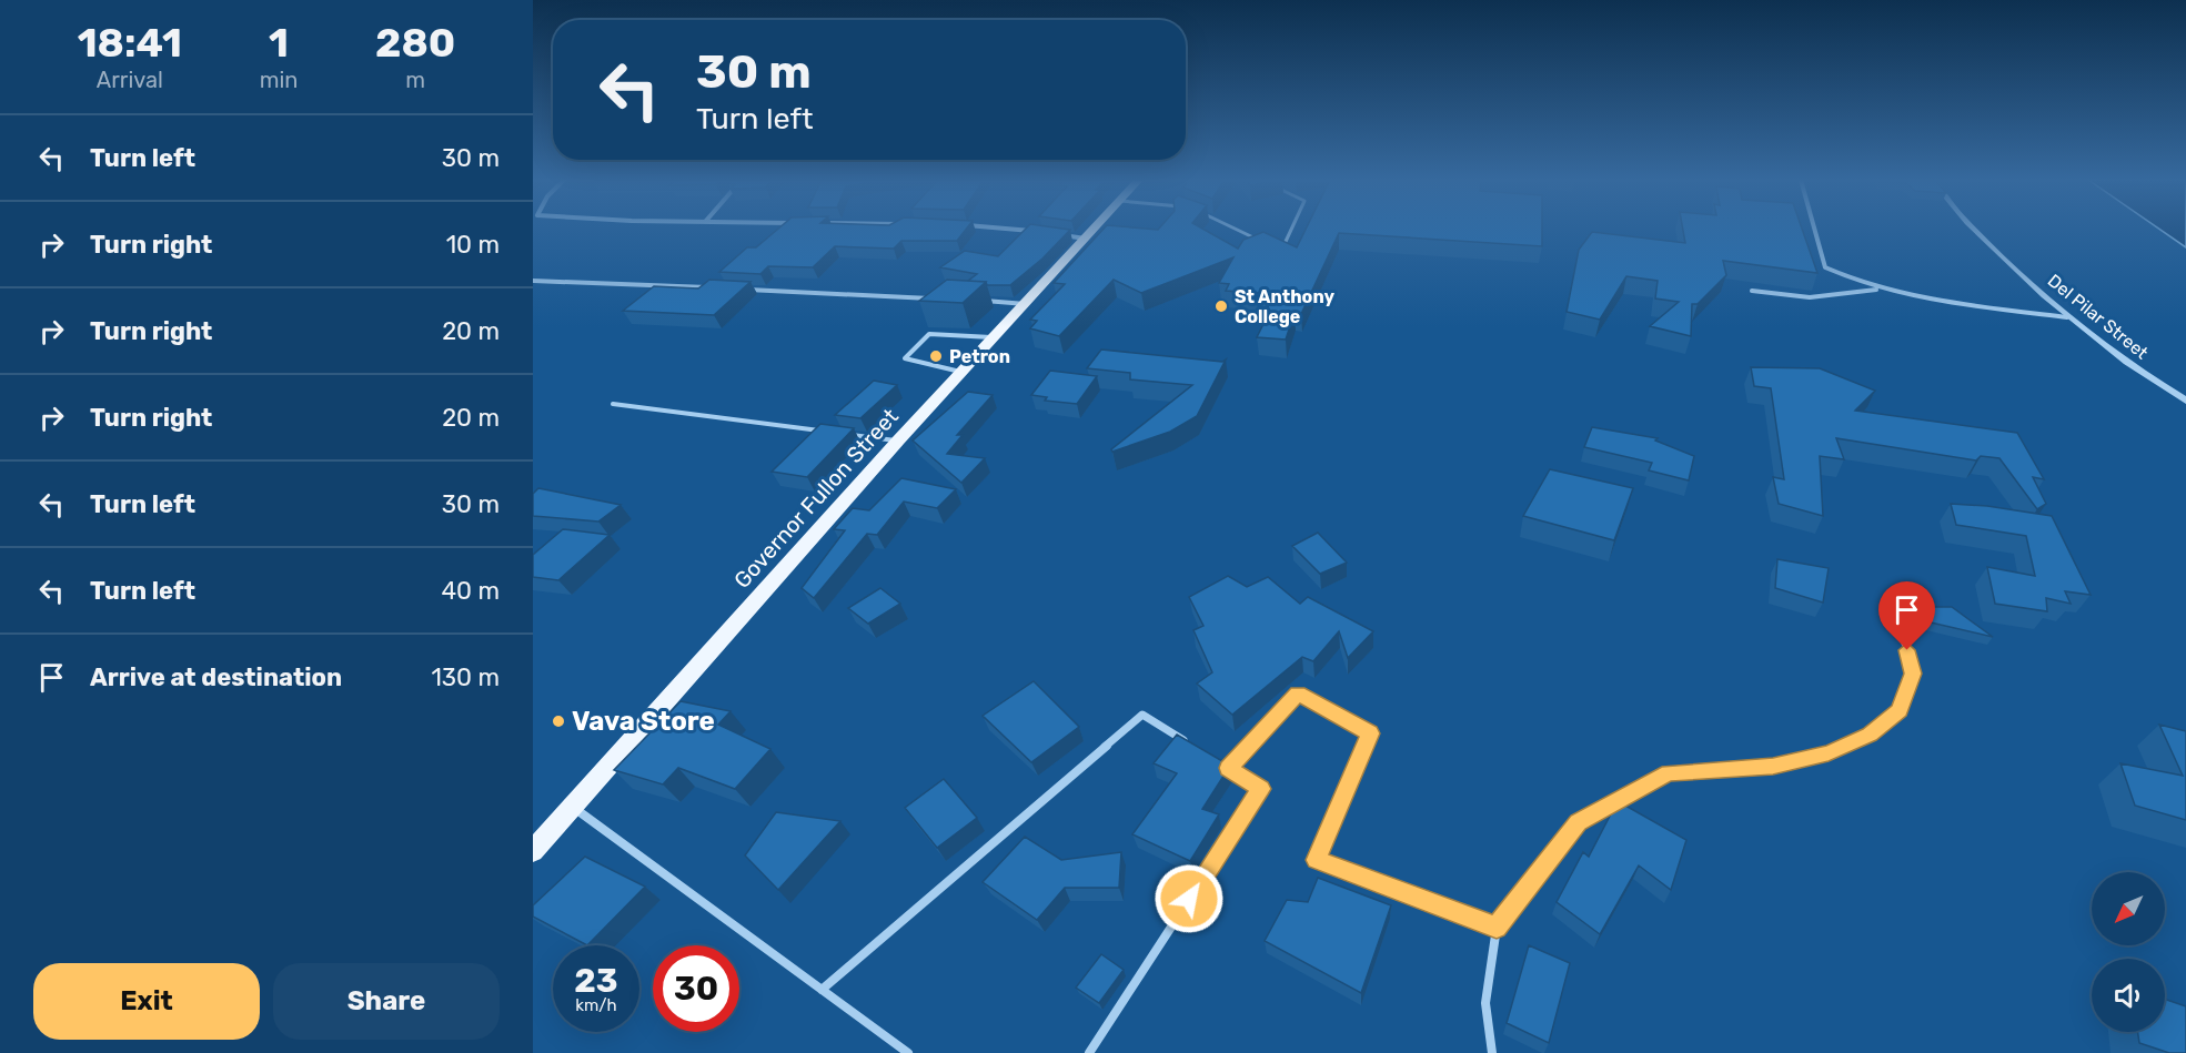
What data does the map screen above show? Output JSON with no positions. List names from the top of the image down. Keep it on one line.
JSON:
{"streets":{"main road":["Governor Fullon Street"],"street":["Del Pilar Street"]},"places":["St Anthony College","Petron","Vava Store"],"north":"bottom left","page":{"eta":["18:41","Arrival","1","min","280","m"],"turn":["30 m","Turn left"],"list":[{"name":"Turn left","value":"30 m"},{"name":"Turn right","value":"10 m"},{"name":"Turn right","value":"20 m"},{"name":"Turn right","value":"20 m"},{"name":"Turn left","value":"30 m"},{"name":"Turn left","value":"40 m"},{"name":"Arrive at destination","value":"130 m"}],"speed":"23 km/h","limit":"30","buttons":["Exit","Share"]}}
